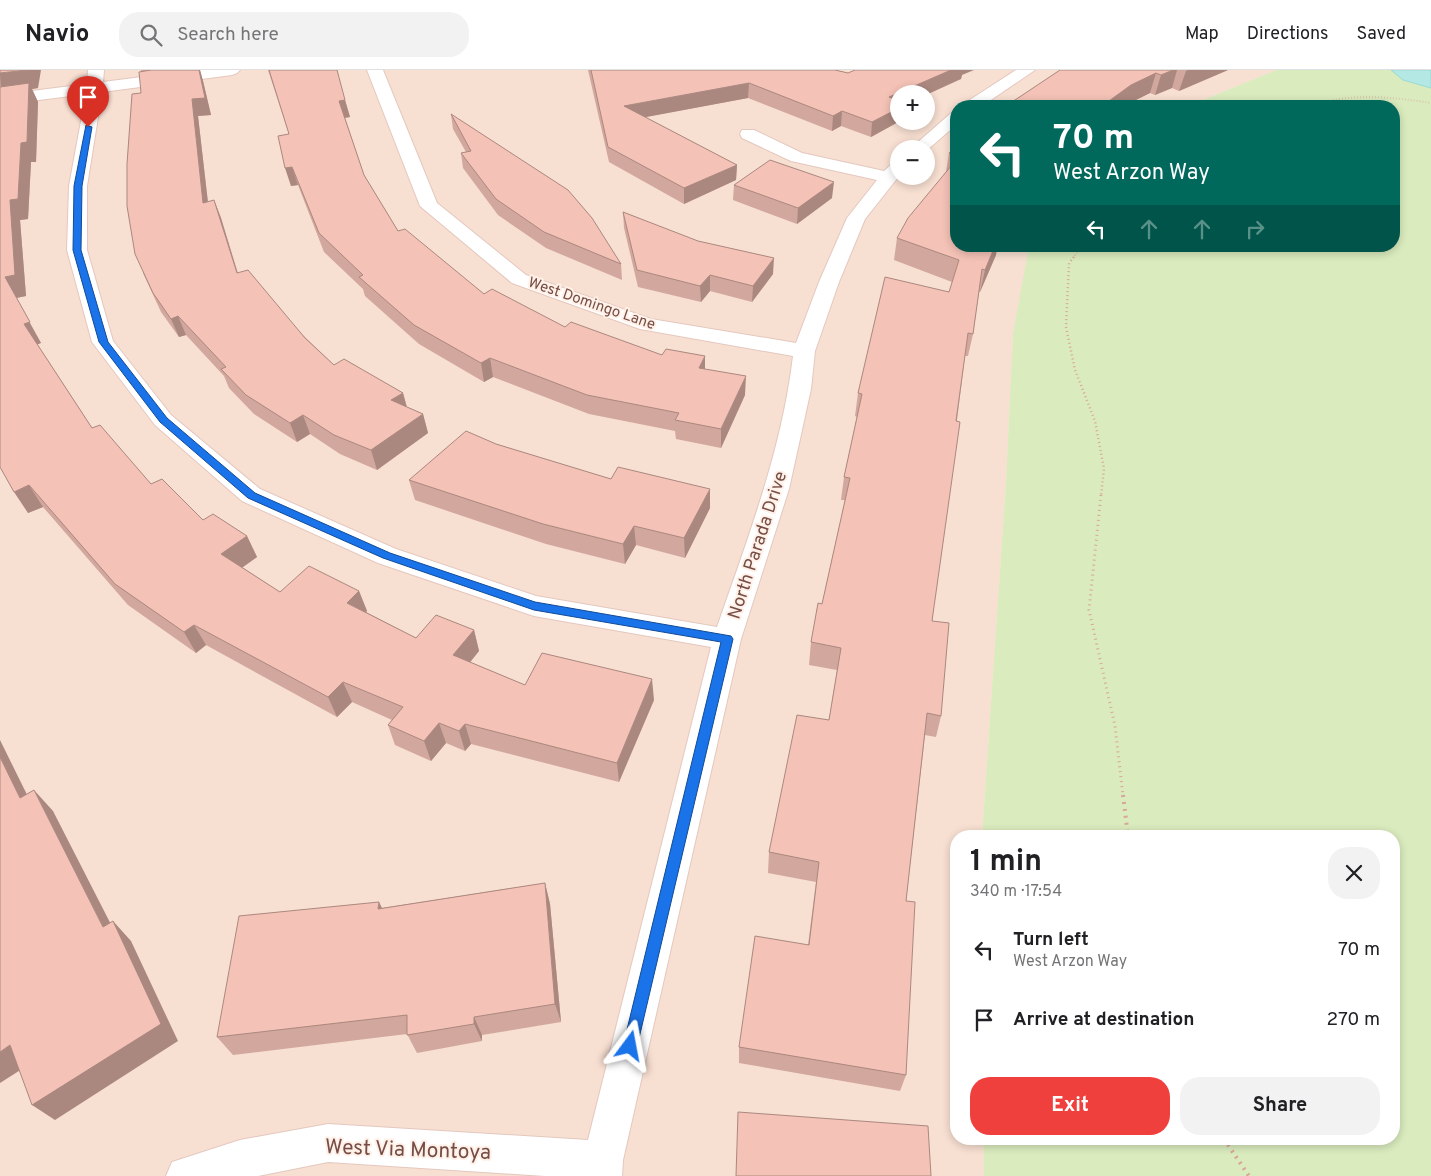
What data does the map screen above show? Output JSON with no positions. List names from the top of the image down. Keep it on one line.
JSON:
{"streets":{"street":["West Domingo Lane","North Parada Drive","West Via Montoya"]},"crossings":[["West Domingo Lane","North Parada Drive"],["North Parada Drive","West Via Montoya"]],"page":{"header":"Navio","search":"Search here","nav":["Map","Directions","Saved"],"map_buttons":["+","−"],"turn":["70 m","West Arzon Way"],"heading":["1 min","340 m · 17:54"],"list":[{"name":"Turn left","note":"West Arzon Way","value":"70 m"},{"name":"Arrive at destination","value":"270 m"}],"buttons":["Exit","Share"]}}
